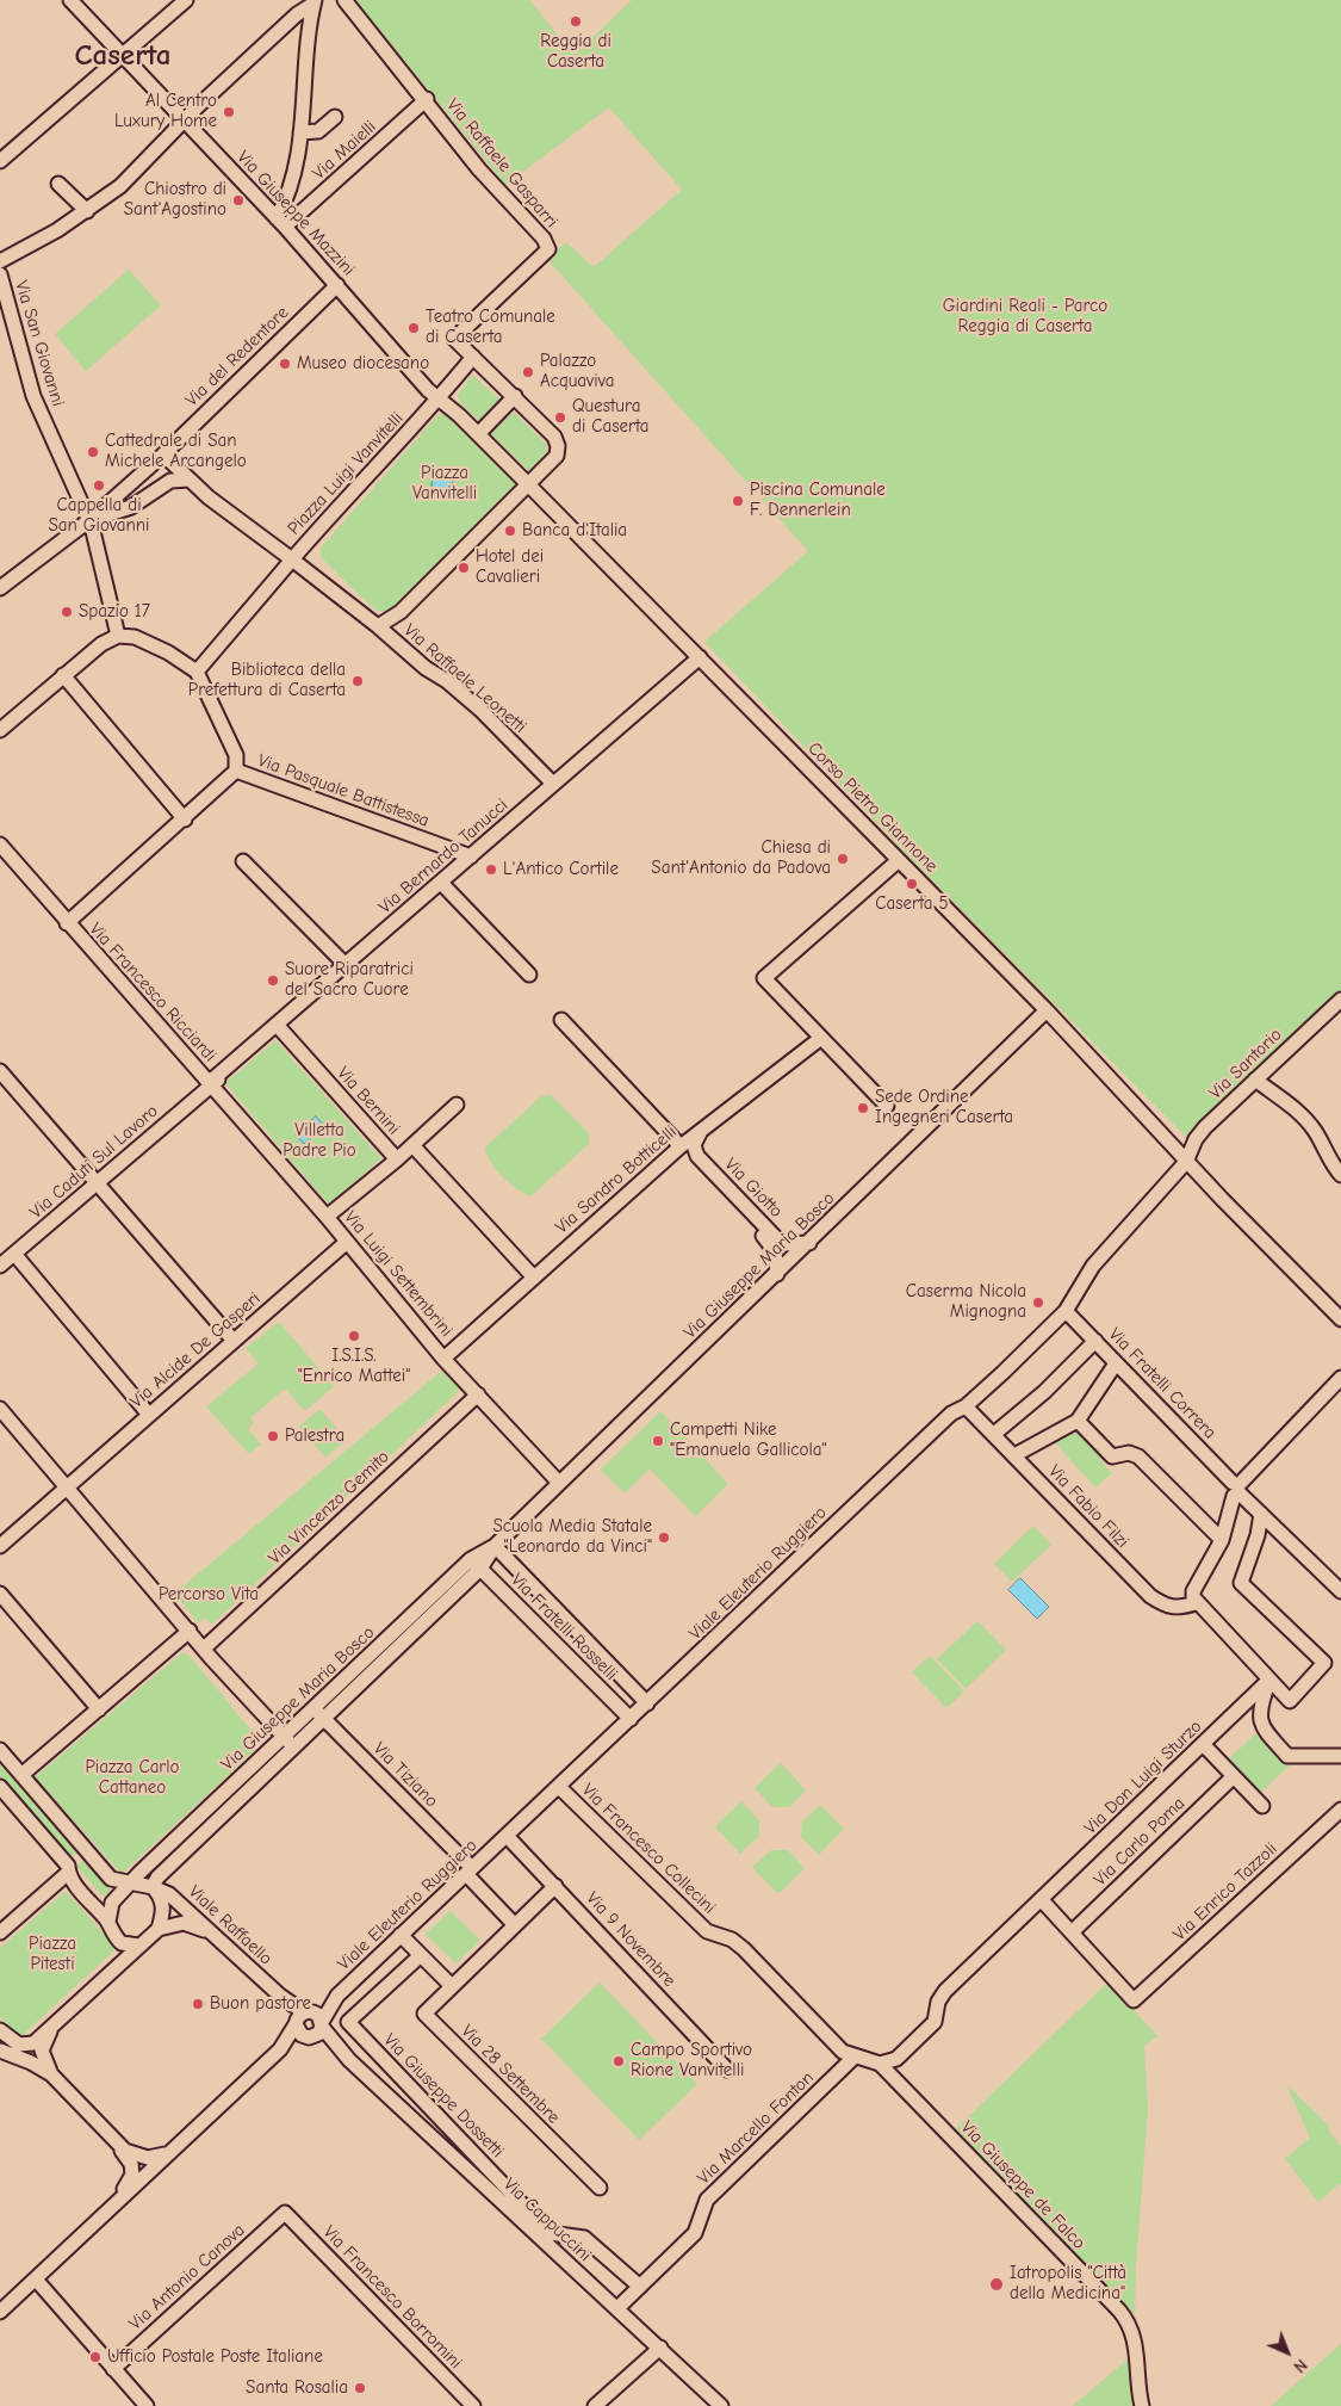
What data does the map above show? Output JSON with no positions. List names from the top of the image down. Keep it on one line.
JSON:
{"streets":{"street":["Via Maielli","Via Raffaele Gasparri","Via Giuseppe Mazzini","Via San Giovanni","Via del Redentore","Piazza Luigi Vanvitelli","Via Raffaele Leonetti","Via Pasquale Battistessa","Corso Pietro Giannone","Via Bernardo Tanucci","Via Francesco Ricciardi","Via Santorio","Via Bernini","Via Caduti Sul Lavoro","Via Sandro Botticelli","Via Giotto","Via Giuseppe Maria Bosco","Via Luigi Settembrini","Via Alcide De Gasperi","Via Fratelli Correra","Via Fabio Filzi","Via Vincenzo Gemito","Viale Eleuterio Ruggiero","Via Fratelli Rosselli","Via Tiziano","Via Don Luigi Sturzo","Via Carlo Poma","Via Francesco Collecini","Via Enrico Tazzoli","Viale Raffaello","Via 9 Novembre","Via 28 Settembre","Via Giuseppe Dossetti","Via Marcello Fonton","Via Giuseppe de Falco","Via Cappuccini","Via Antonio Canova","Via Francesco Borromini"]},"crossings":[["Via Maielli","Via Raffaele Gasparri"],["Via Maielli","Via Giuseppe Mazzini"],["Via Raffaele Gasparri","Piazza Luigi Vanvitelli"],["Via Giuseppe Mazzini","Via del Redentore"],["Via Giuseppe Mazzini","Piazza Luigi Vanvitelli"],["Via San Giovanni","Via del Redentore"],["Piazza Luigi Vanvitelli","Via Raffaele Leonetti"],["Via Raffaele Leonetti","Via Bernardo Tanucci"],["Via Pasquale Battistessa","Via Bernardo Tanucci"],["Corso Pietro Giannone","Via Bernardo Tanucci"],["Corso Pietro Giannone","Via Santorio"],["Corso Pietro Giannone","Via Giuseppe Maria Bosco"],["Corso Pietro Giannone","Viale Eleuterio Ruggiero"],["Via Bernardo Tanucci","Via Francesco Ricciardi"],["Via Bernardo Tanucci","Via Bernini"],["Via Bernardo Tanucci","Via Caduti Sul Lavoro"],["Via Bernardo Tanucci","Via Luigi Settembrini"],["Via Francesco Ricciardi","Via Caduti Sul Lavoro"],["Via Francesco Ricciardi","Via Luigi Settembrini"],["Via Santorio","Viale Eleuterio Ruggiero"],["Via Bernini","Via Sandro Botticelli"],["Via Caduti Sul Lavoro","Via Luigi Settembrini"],["Via Sandro Botticelli","Via Giotto"],["Via Sandro Botticelli","Via Luigi Settembrini"],["Via Giotto","Via Giuseppe Maria Bosco"],["Via Giuseppe Maria Bosco","Via Luigi Settembrini"],["Via Giuseppe Maria Bosco","Via Fratelli Rosselli"],["Via Giuseppe Maria Bosco","Via Tiziano"],["Via Giuseppe Maria Bosco","Viale Raffaello"],["Via Luigi Settembrini","Via Alcide De Gasperi"],["Via Luigi Settembrini","Via Vincenzo Gemito"],["Via Fratelli Correra","Viale Eleuterio Ruggiero"],["Via Fabio Filzi","Viale Eleuterio Ruggiero"],["Viale Eleuterio Ruggiero","Via Fratelli Rosselli"],["Viale Eleuterio Ruggiero","Via Tiziano"],["Viale Eleuterio Ruggiero","Via Francesco Collecini"],["Viale Eleuterio Ruggiero","Viale Raffaello"],["Viale Eleuterio Ruggiero","Via 9 Novembre"],["Viale Eleuterio Ruggiero","Via Cappuccini"],["Via Don Luigi Sturzo","Via Francesco Collecini"],["Via Don Luigi Sturzo","Via Giuseppe de Falco"],["Via Carlo Poma","Via Enrico Tazzoli"],["Via Francesco Collecini","Via Marcello Fonton"],["Via Francesco Collecini","Via Giuseppe de Falco"],["Via Giuseppe Dossetti","Via Marcello Fonton"],["Via Marcello Fonton","Via Cappuccini"],["Via Antonio Canova","Via Francesco Borromini"]],"districts":["Caserta"],"parks":["Giardini Reali - Parco Reggia di Caserta","Piazza Vanvitelli","Villetta Padre Pio","Percorso Vita","Piazza Carlo Cattaneo","Piazza Pitesti"],"places":["Reggia di Caserta","Al Centro Luxury Home","Chiostro di Sant'Agostino","Teatro Comunale di Caserta","Museo diocesano","Palazzo Acquaviva","Questura di Caserta","Cattedrale di San Michele Arcangelo","Cappella di San Giovanni","Piscina Comunale F. Dennerlein","Banca d'Italia","Hotel dei Cavalieri","Spazio 17","Biblioteca della Prefettura di Caserta","Chiesa di Sant'Antonio da Padova","L'Antico Cortile","Caserta 5","Suore Riparatrici del Sacro Cuore","Sede Ordine Ingegneri Caserta","Caserma Nicola Mignogna","I.S.I.S. \"Enrico Mattei\"","Palestra","Campetti Nike \"Emanuela Gallicola\"","Scuola Media Statale \"Leonardo da Vinci\"","Buon pastore","Campo Sportivo Rione Vanvitelli","Iatropolis \"Città della Medicina\"","Ufficio Postale Poste Italiane","Santa Rosalia"],"north":"bottom right"}
